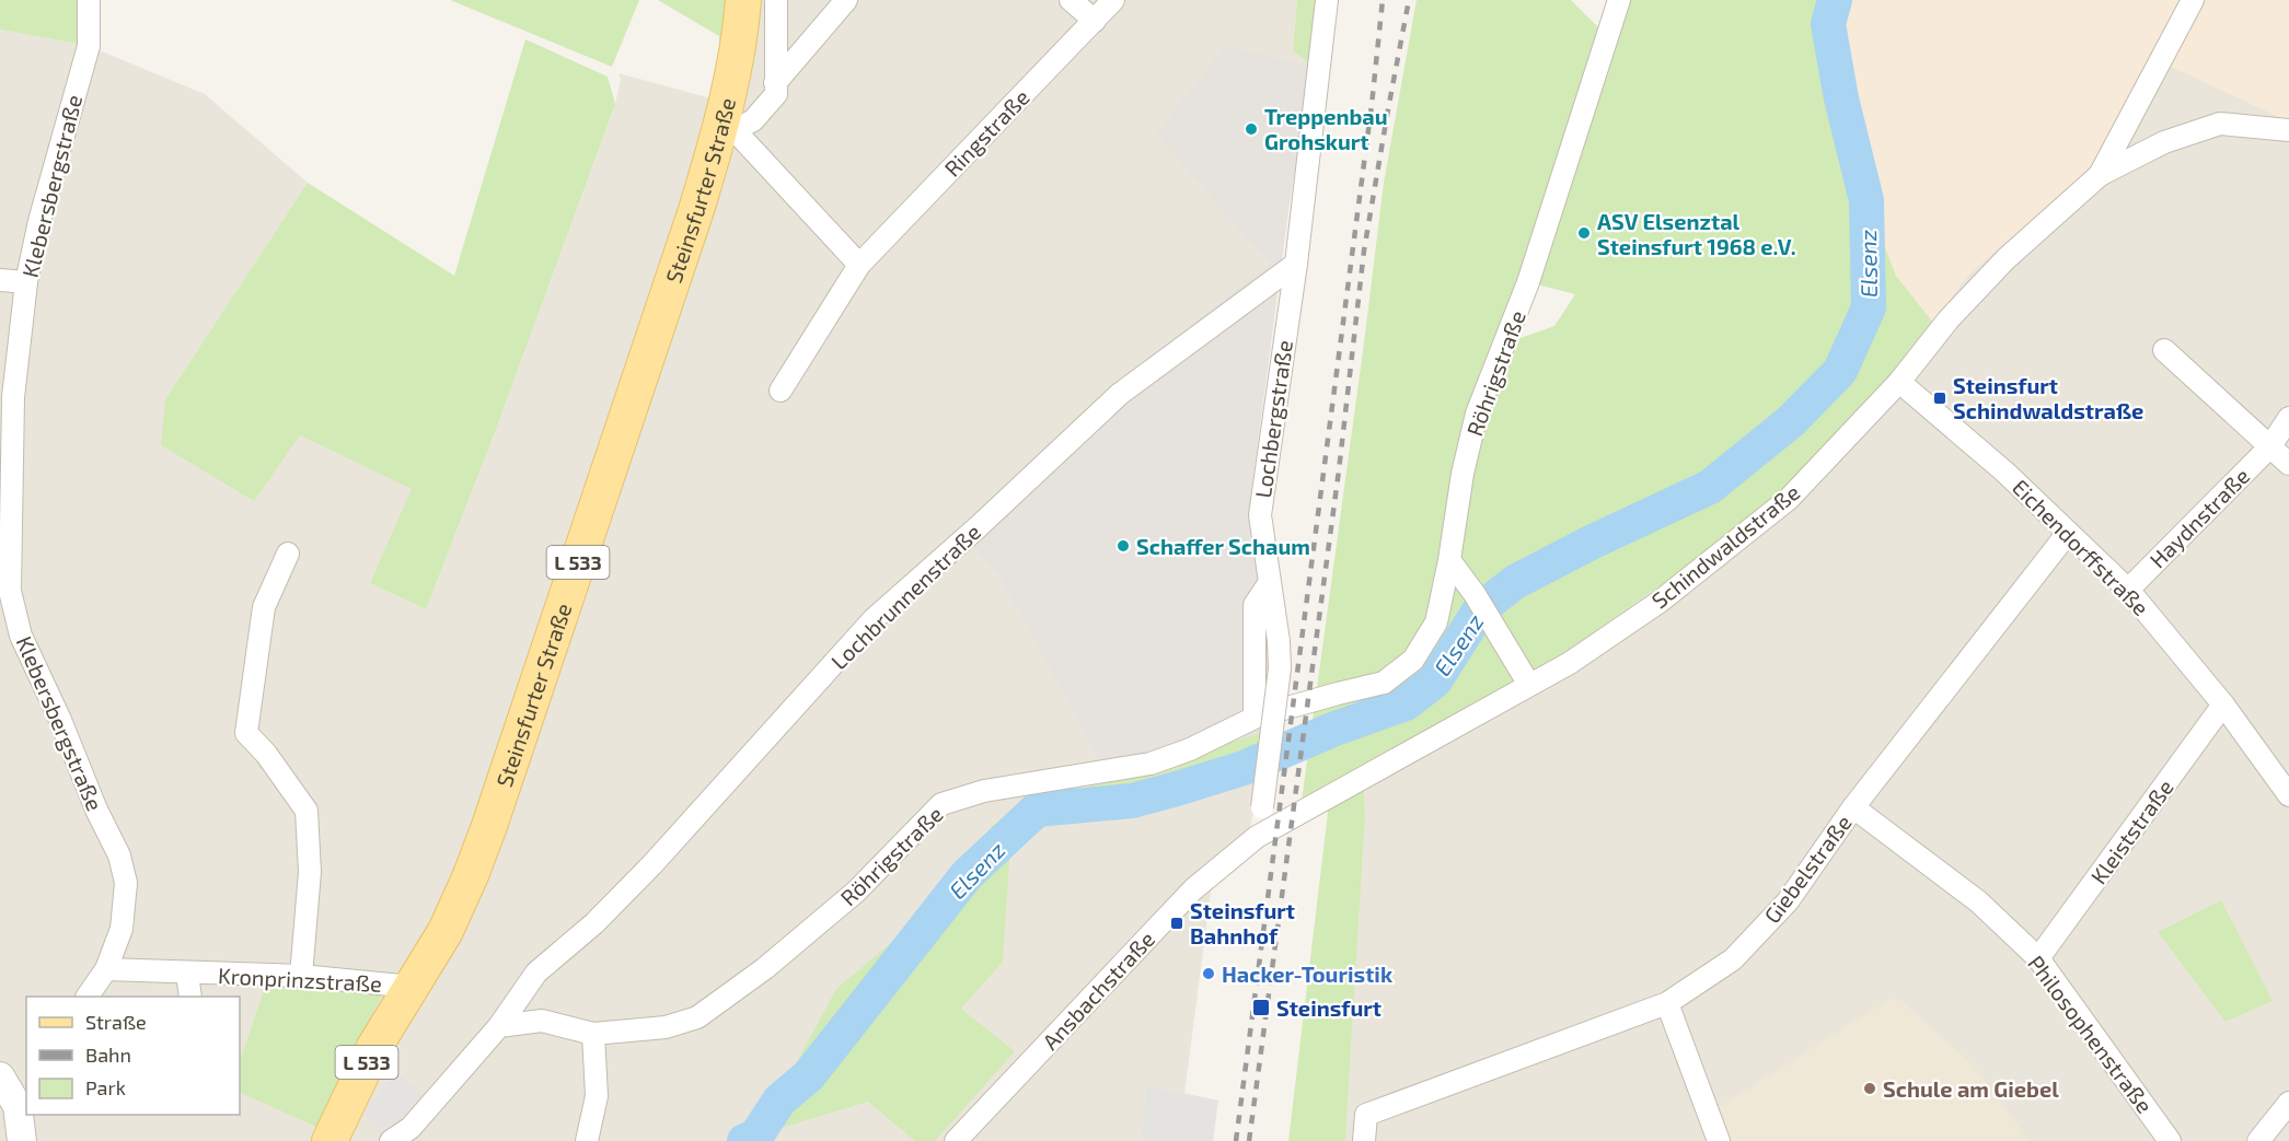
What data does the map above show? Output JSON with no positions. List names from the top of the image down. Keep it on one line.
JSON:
{"streets":{"main road":["Steinsfurter Straße","L 533"],"street":["Ringstraße","Klebersbergstraße","Röhrigstraße","Lochbergstraße","Haydnstraße","Schindwaldstraße","Eichendorffstraße","Lochbrunnenstraße","Kleiststraße","Giebelstraße","Kronprinzstraße","Ansbachstraße","Philosophenstraße"]},"crossings":[["Klebersbergstraße","Kronprinzstraße"],["Steinsfurter Straße","Kronprinzstraße"],["Röhrigstraße","Lochbrunnenstraße"],["Lochbergstraße","Lochbrunnenstraße"],["Lochbergstraße","Ansbachstraße"],["Haydnstraße","Eichendorffstraße"],["Schindwaldstraße","Eichendorffstraße"],["Schindwaldstraße","Ansbachstraße"],["Eichendorffstraße","Kleiststraße"],["Eichendorffstraße","Giebelstraße"],["Kleiststraße","Philosophenstraße"],["Giebelstraße","Philosophenstraße"]],"water":["Elsenz"],"places":{"other":["Treppenbau Grohskurt","ASV Elsenztal Steinsfurt 1968 e.V.","Schaffer Schaum","Hacker-Touristik","Schule am Giebel"],"transit":["Steinsfurt Schindwaldstraße","Steinsfurt Bahnhof","Steinsfurt"]},"legend":["Straße","Bahn","Park"]}
